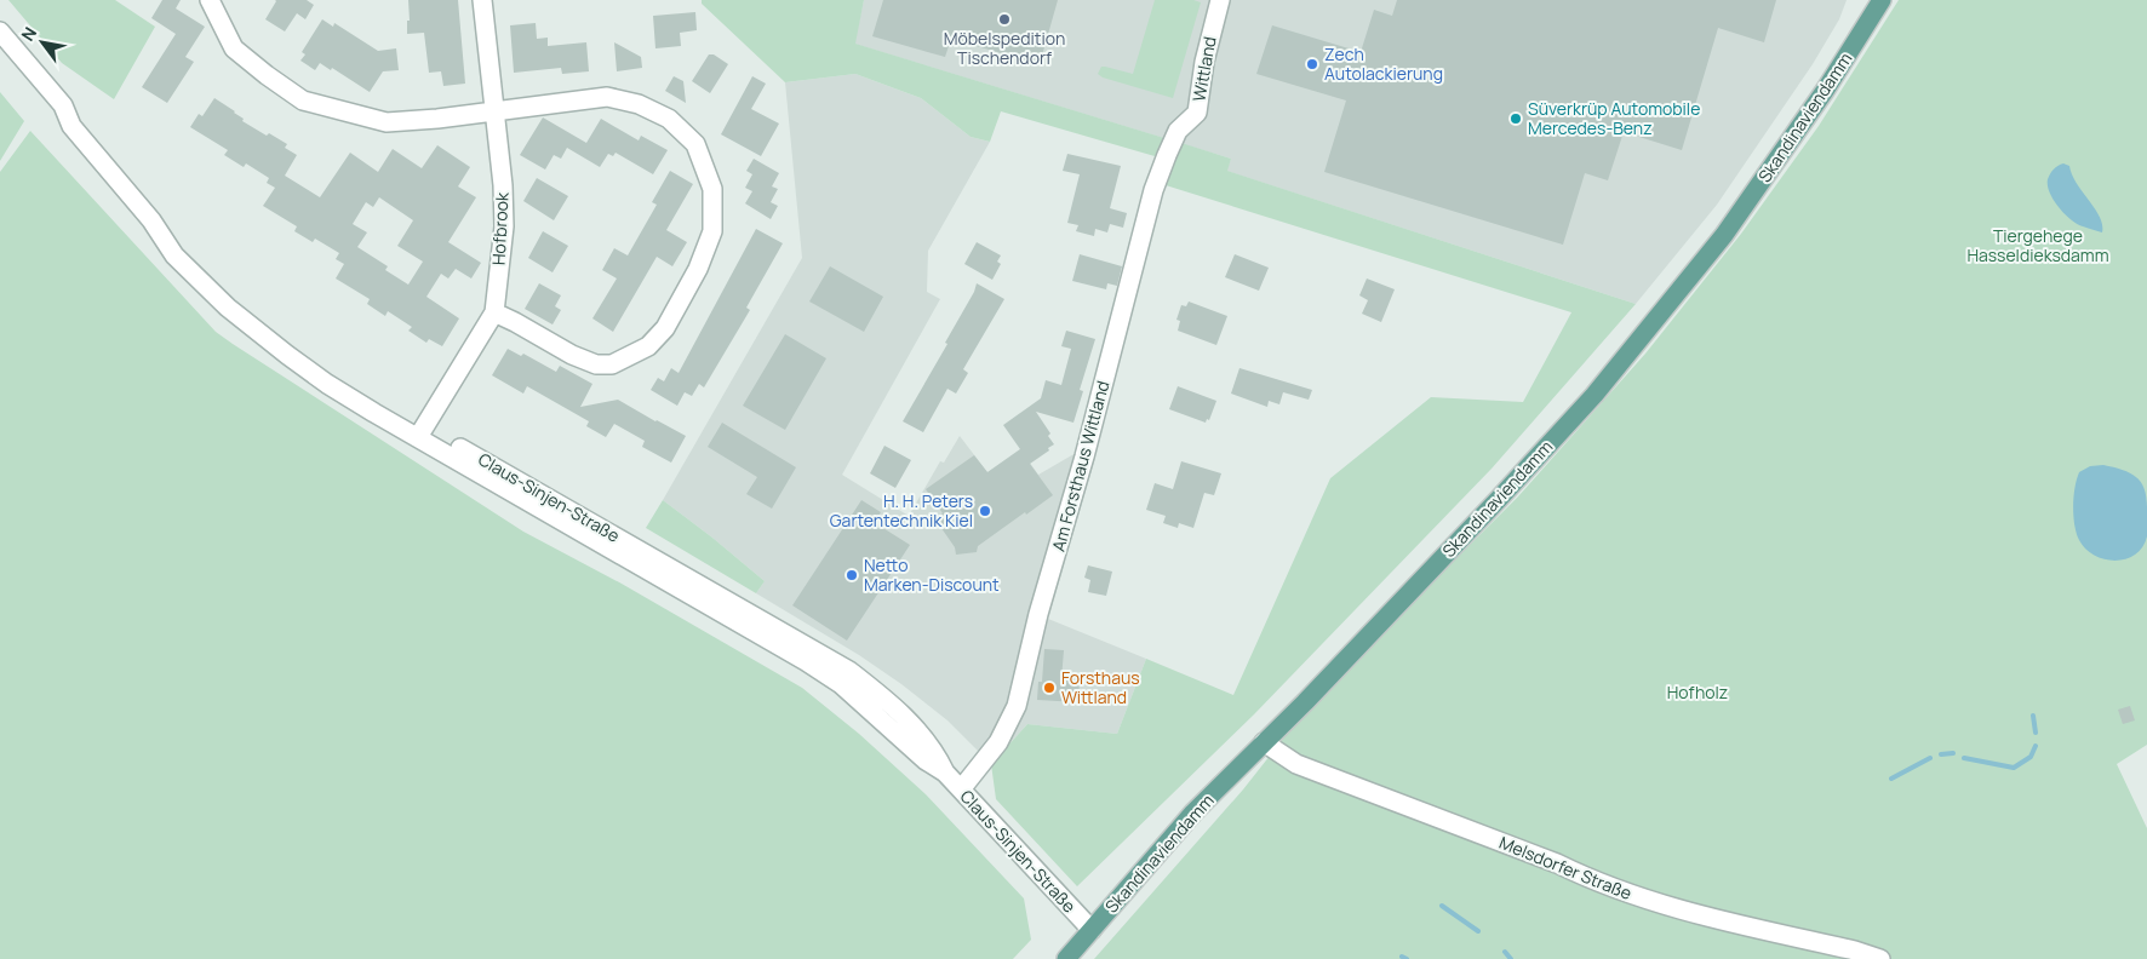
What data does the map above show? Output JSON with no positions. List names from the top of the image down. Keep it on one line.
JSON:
{"streets":{"main road":["Skandinaviendamm"],"street":["Wittland","Hofbrook","Am Forsthaus Wittland","Claus-Sinjen-Straße","Melsdorfer Straße"]},"crossings":[["Wittland","Am Forsthaus Wittland"],["Skandinaviendamm","Claus-Sinjen-Straße"],["Skandinaviendamm","Melsdorfer Straße"],["Hofbrook","Claus-Sinjen-Straße"],["Am Forsthaus Wittland","Claus-Sinjen-Straße"]],"parks":["Tiergehege Hasseldieksdamm","Hofholz"],"places":["Möbelspedition Tischendorf","Zech Autolackierung","Süverkrüp Automobile Mercedes-Benz","H. H. Peters Gartentechnik Kiel","Netto Marken-Discount","Forsthaus Wittland"],"north":"top left"}
